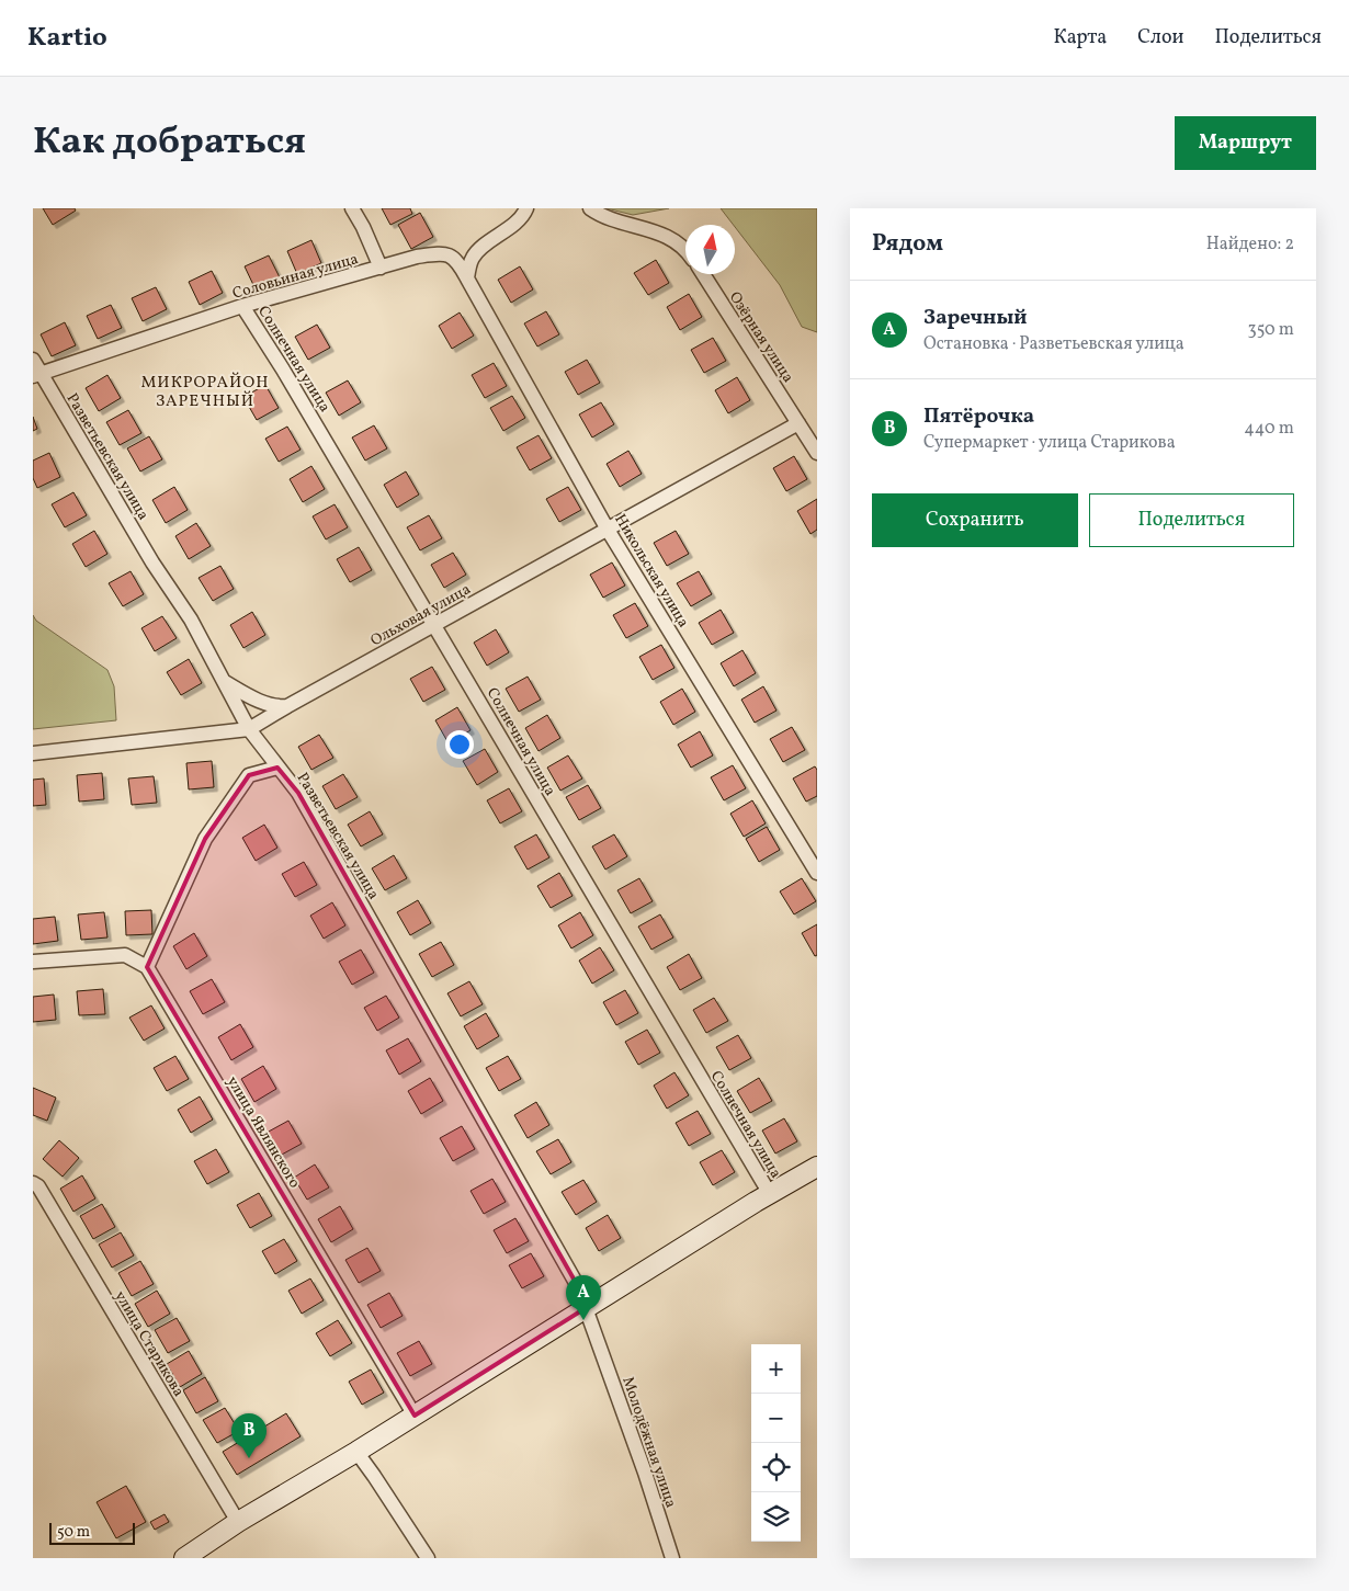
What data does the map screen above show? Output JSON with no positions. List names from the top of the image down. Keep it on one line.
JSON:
{"streets":{"street":["Соловьиная улица","Озёрная улица","Солнечная улица","Разветьевская улица","Никольская улица","Ольховая улица","улица Являнского","улица Старикова","Молодёжная улица"]},"crossings":[["Соловьиная улица","Солнечная улица"],["Соловьиная улица","Разветьевская улица"],["Соловьиная улица","Никольская улица"],["Озёрная улица","Ольховая улица"],["Солнечная улица","Ольховая улица"],["Разветьевская улица","Ольховая улица"],["Разветьевская улица","Молодёжная улица"],["Никольская улица","Ольховая улица"]],"districts":["МИКРОРАЙОН ЗАРЕЧНЫЙ"],"scale_bar":"50 m","north":"top","page":{"header":"Kartio","nav":["Карта","Слои","Поделиться"],"title":"Как добраться","buttons":["Маршрут",["Сохранить","Поделиться"]],"heading":["Рядом","Найдено: 2"],"list":[{"mark":"A","name":"Заречный","note":"Остановка · Разветьевская улица","value":"350 m"},{"mark":"B","name":"Пятёрочка","note":"Супермаркет · улица Старикова","value":"440 m"}],"pins":["A","B"],"map_buttons":["+","−"],"scale":"50 m"}}
